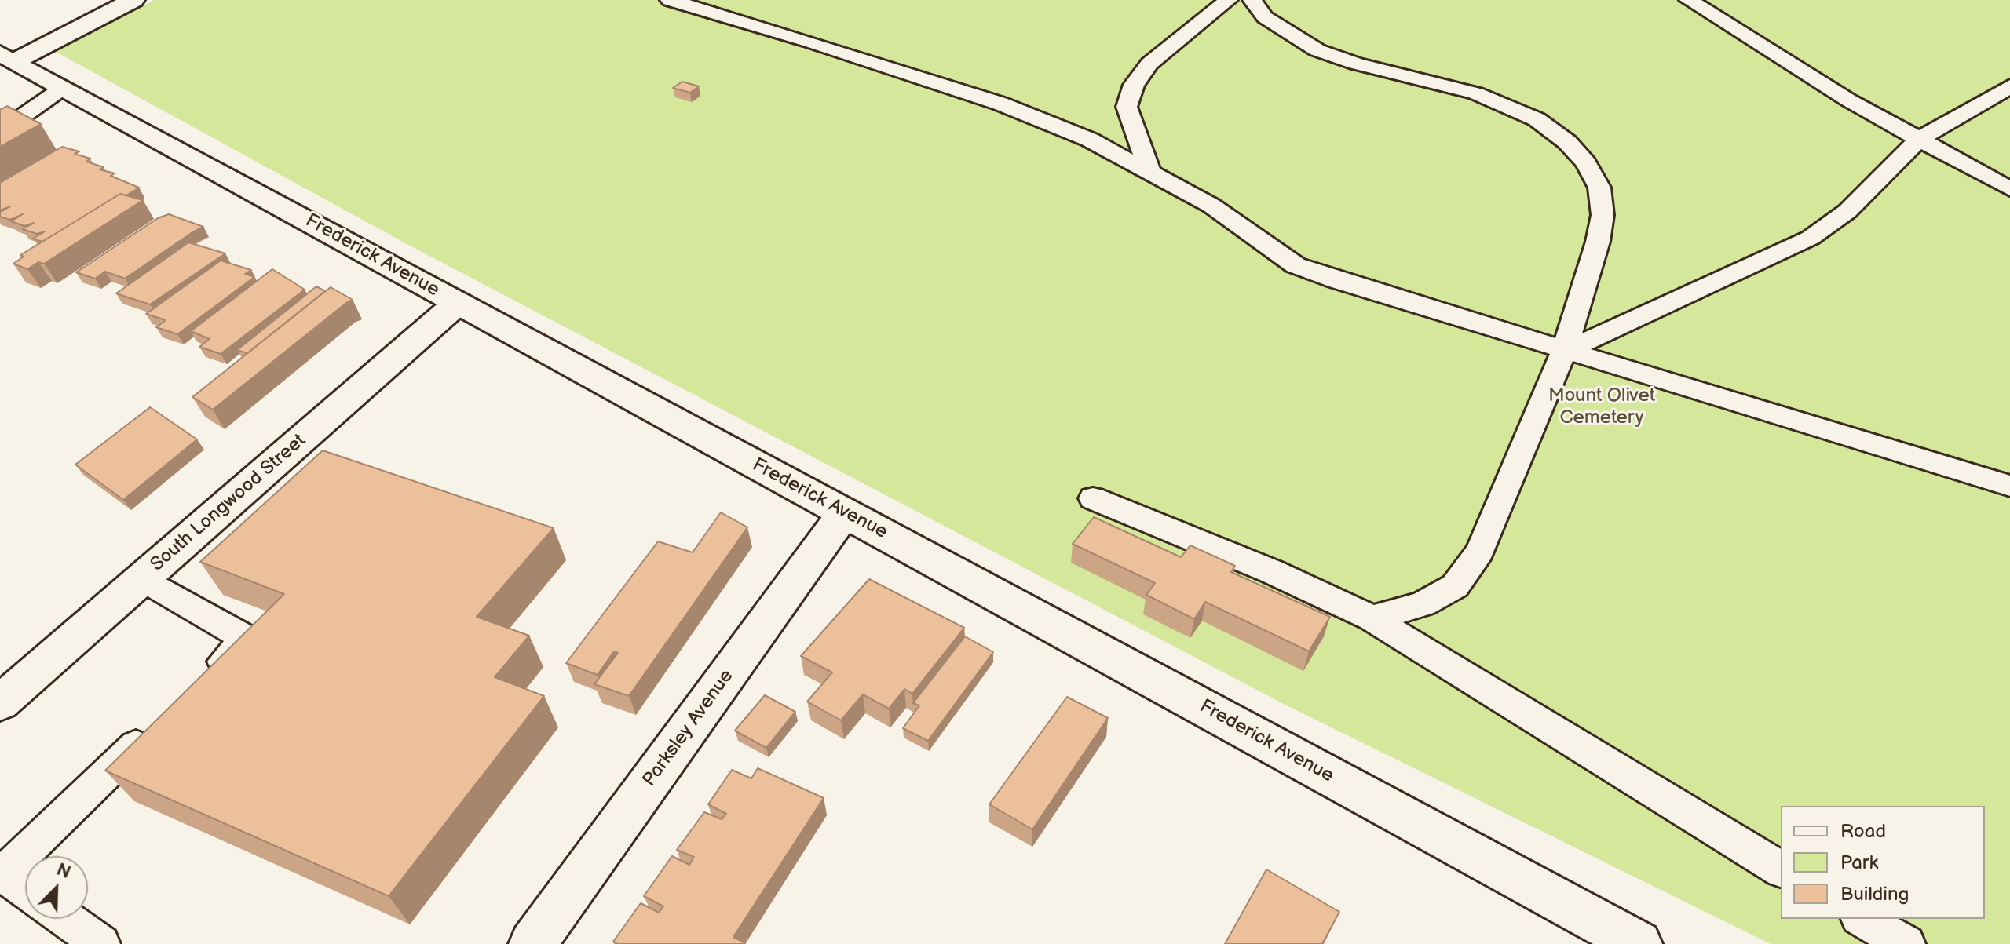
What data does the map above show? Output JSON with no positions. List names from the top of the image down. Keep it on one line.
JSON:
{"streets":{"main road":["Frederick Avenue","South Longwood Street","Parksley Avenue"]},"crossings":[["Frederick Avenue","South Longwood Street"],["Frederick Avenue","Parksley Avenue"]],"parks":["Mount Olivet Cemetery"],"legend":["Road","Park","Building"],"north":"top right"}
